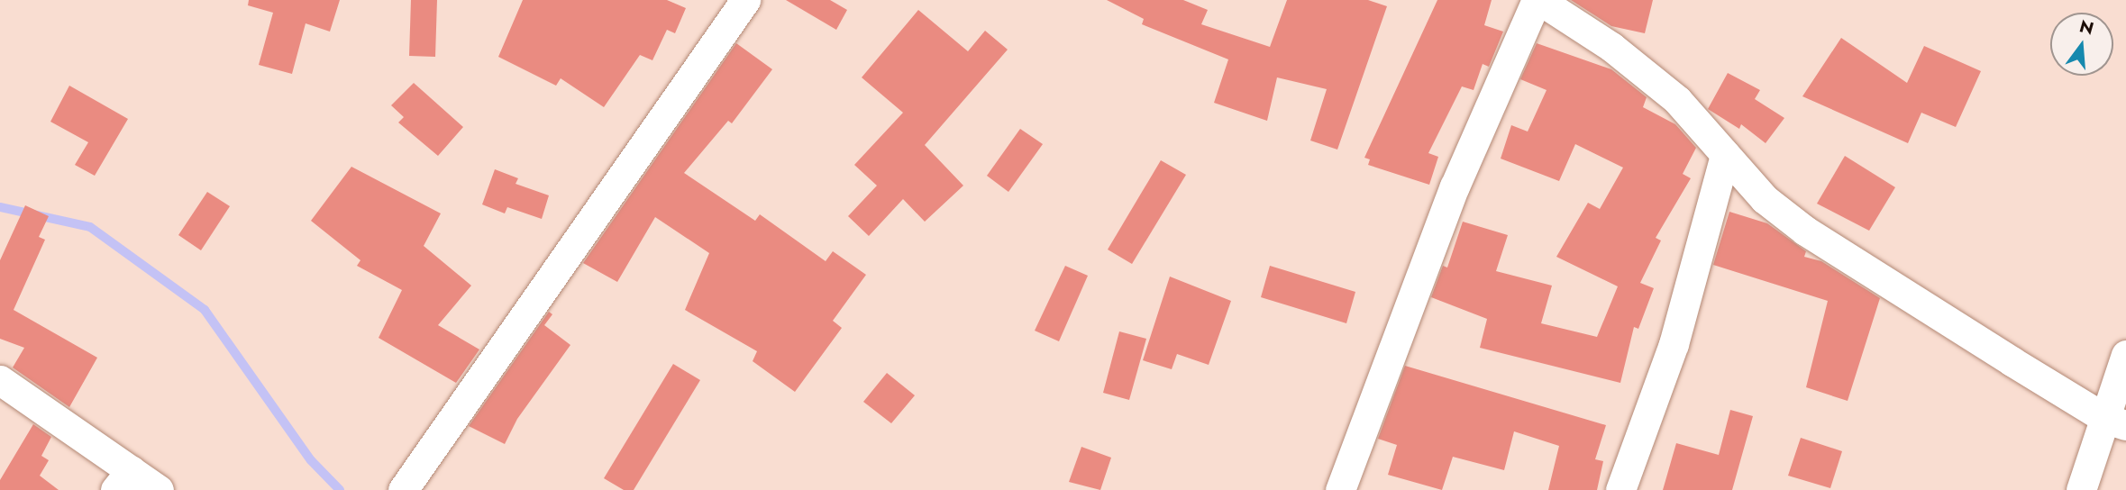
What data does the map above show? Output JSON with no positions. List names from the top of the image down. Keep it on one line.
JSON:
{"north":"top"}
